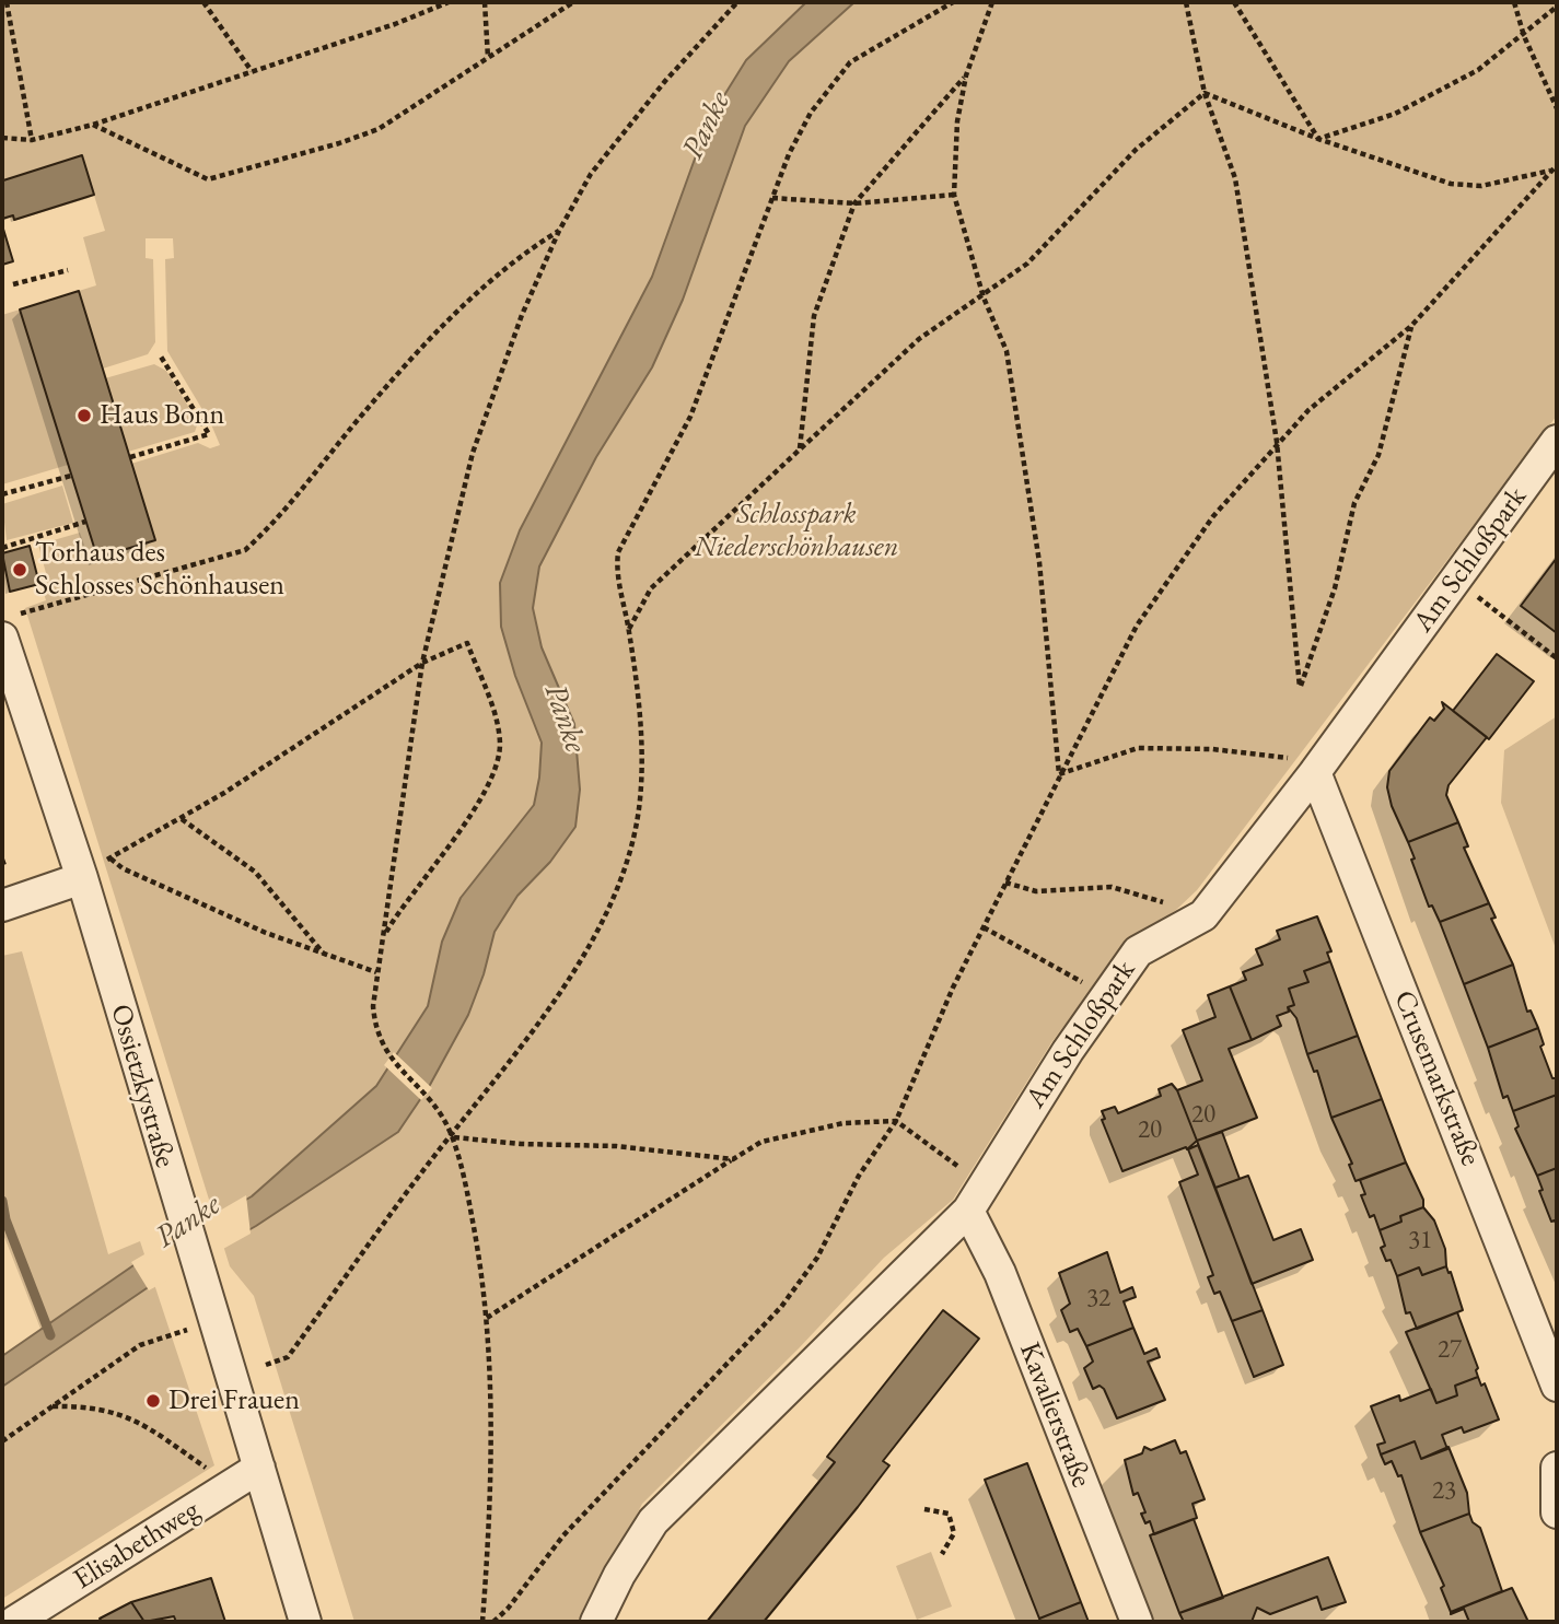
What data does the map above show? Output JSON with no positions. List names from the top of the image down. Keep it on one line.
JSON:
{"streets":{"street":["Am Schloßpark","Crusemarkstraße","Ossietzkystraße","Kavalierstraße","Elisabethweg"]},"crossings":[["Am Schloßpark","Crusemarkstraße"],["Am Schloßpark","Kavalierstraße"],["Ossietzkystraße","Elisabethweg"]],"water":["Panke"],"parks":["Schlosspark Niederschönhausen"],"places":["Haus Bonn","Torhaus des Schlosses Schönhausen","Drei Frauen"],"house_numbers":["20","20","31","32","27","23"]}
